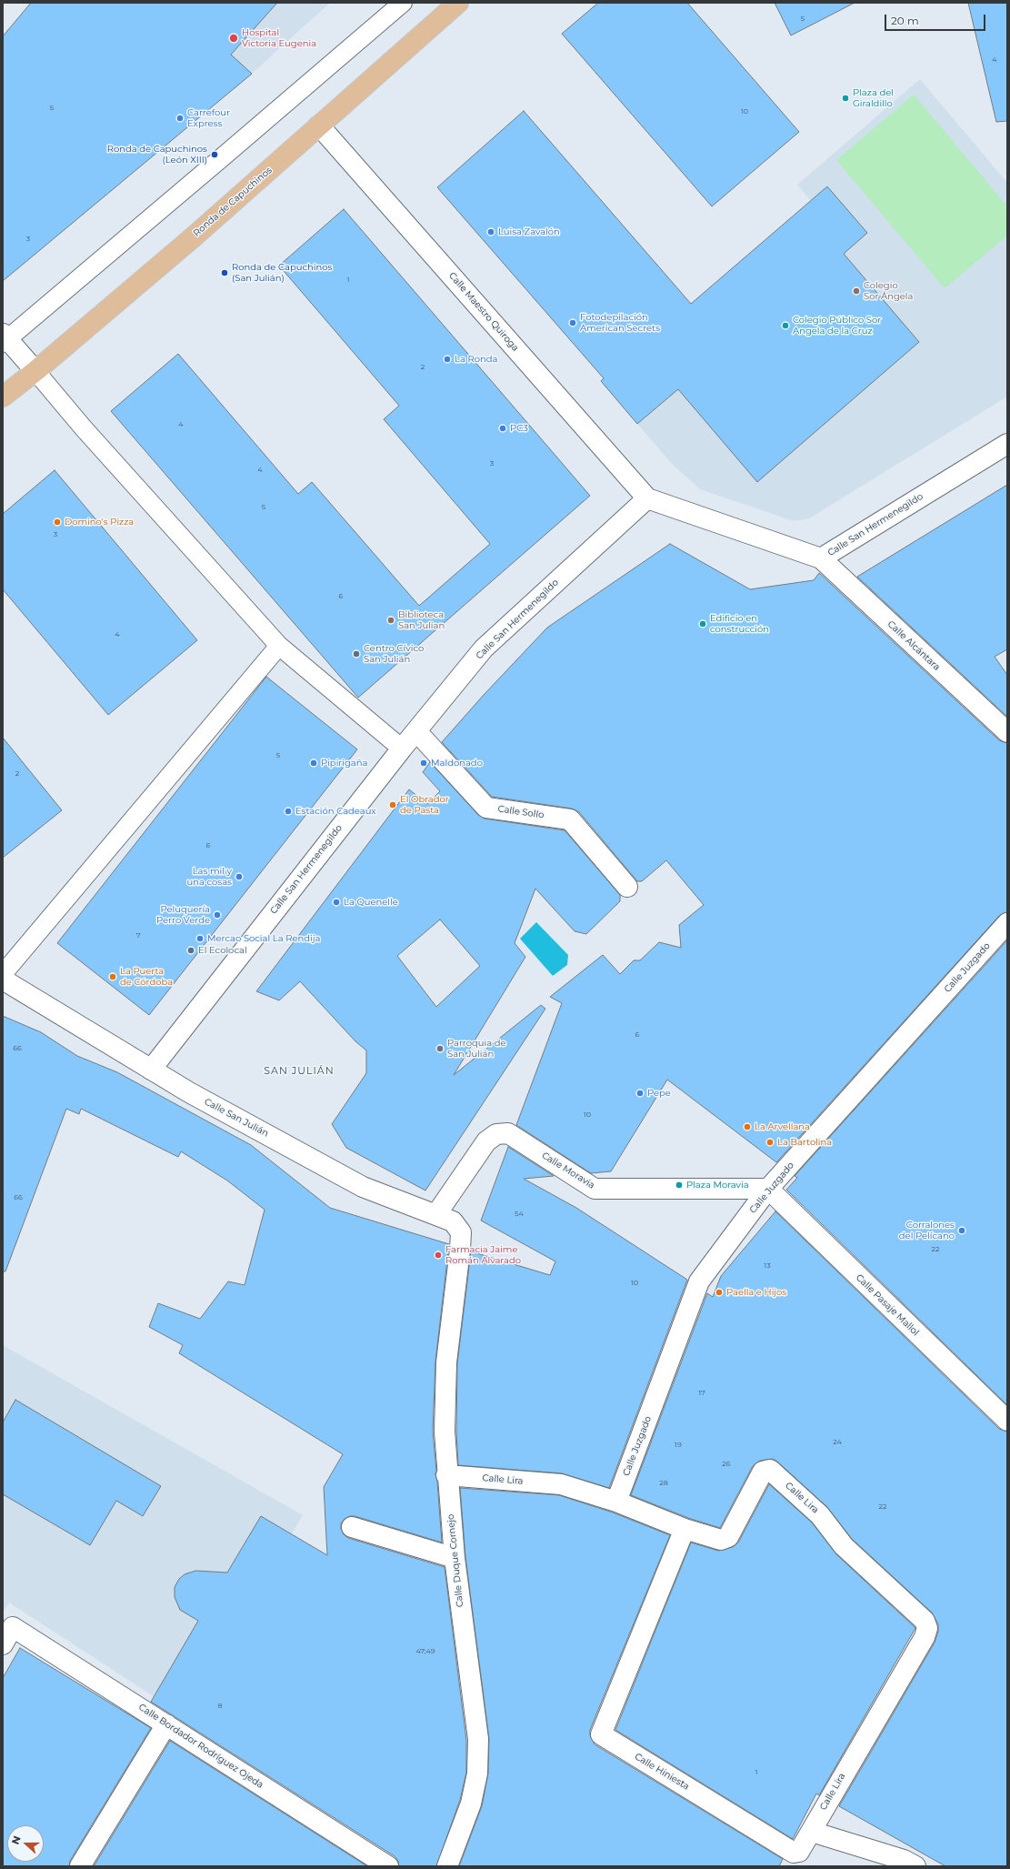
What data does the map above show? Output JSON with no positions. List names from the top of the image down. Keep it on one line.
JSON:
{"streets":{"main road":["Ronda de Capuchinos"],"street":["Calle Maestro Quiroga","Calle San Hermenegildo","Calle Alcántara","Calle Sollo","Calle Juzgado","Calle San Julián","Calle Moravia","Calle Pasaje Mallol","Calle Lira","Calle Duque Cornejo","Calle Bordador Rodríguez Ojeda","Calle Hiniesta"]},"crossings":[["Ronda de Capuchinos","Calle Maestro Quiroga"],["Calle Maestro Quiroga","Calle San Hermenegildo"],["Calle San Hermenegildo","Calle Alcántara"],["Calle San Hermenegildo","Calle Sollo"],["Calle San Hermenegildo","Calle San Julián"],["Calle Juzgado","Calle Moravia"],["Calle Juzgado","Calle Pasaje Mallol"],["Calle Juzgado","Calle Lira"],["Calle San Julián","Calle Moravia"],["Calle San Julián","Calle Duque Cornejo"],["Calle Moravia","Calle Pasaje Mallol"],["Calle Lira","Calle Duque Cornejo"],["Calle Lira","Calle Hiniesta"]],"districts":["SAN JULIÁN"],"places":["Hospital Victoria Eugenia","Plaza del Giraldillo","Carrefour Express","Ronda de Capuchinos (León XIII)","Luisa Zavalón","Ronda de Capuchinos (San Julián)","Colegio Sor Ángela","Fotodepilación American Secrets","Colegio Público Sor Angela de la Cruz","La Ronda","PC3","Domino's Pizza","Biblioteca San Julian","Edificio en construcción","Centro Cívico San Julián","Pipirigaña","Maldonado","El Obrador de Pasta","Estación Cadeaux","Las mil y una cosas","La Quenelle","Peluquería Perro Verde","Mercao Social La Rendija","El Ecolocal","La Puerta de Córdoba","Parroquia de San Julián","Pepe","La Arvellana","La Bartolina","Plaza Moravia","Corralones del Pelícano","Farmacia Jaime Román Alvarado","Paella e Hijos"],"house_numbers":["5","4","5","10","3","1","2","4","3","4","5","3","6","4","5","2","6","7","6","66","10","66","54","22","13","10","17","24","19","26","28","22","47;49","8","1"],"scale_bar":"20 m","north":"left"}
